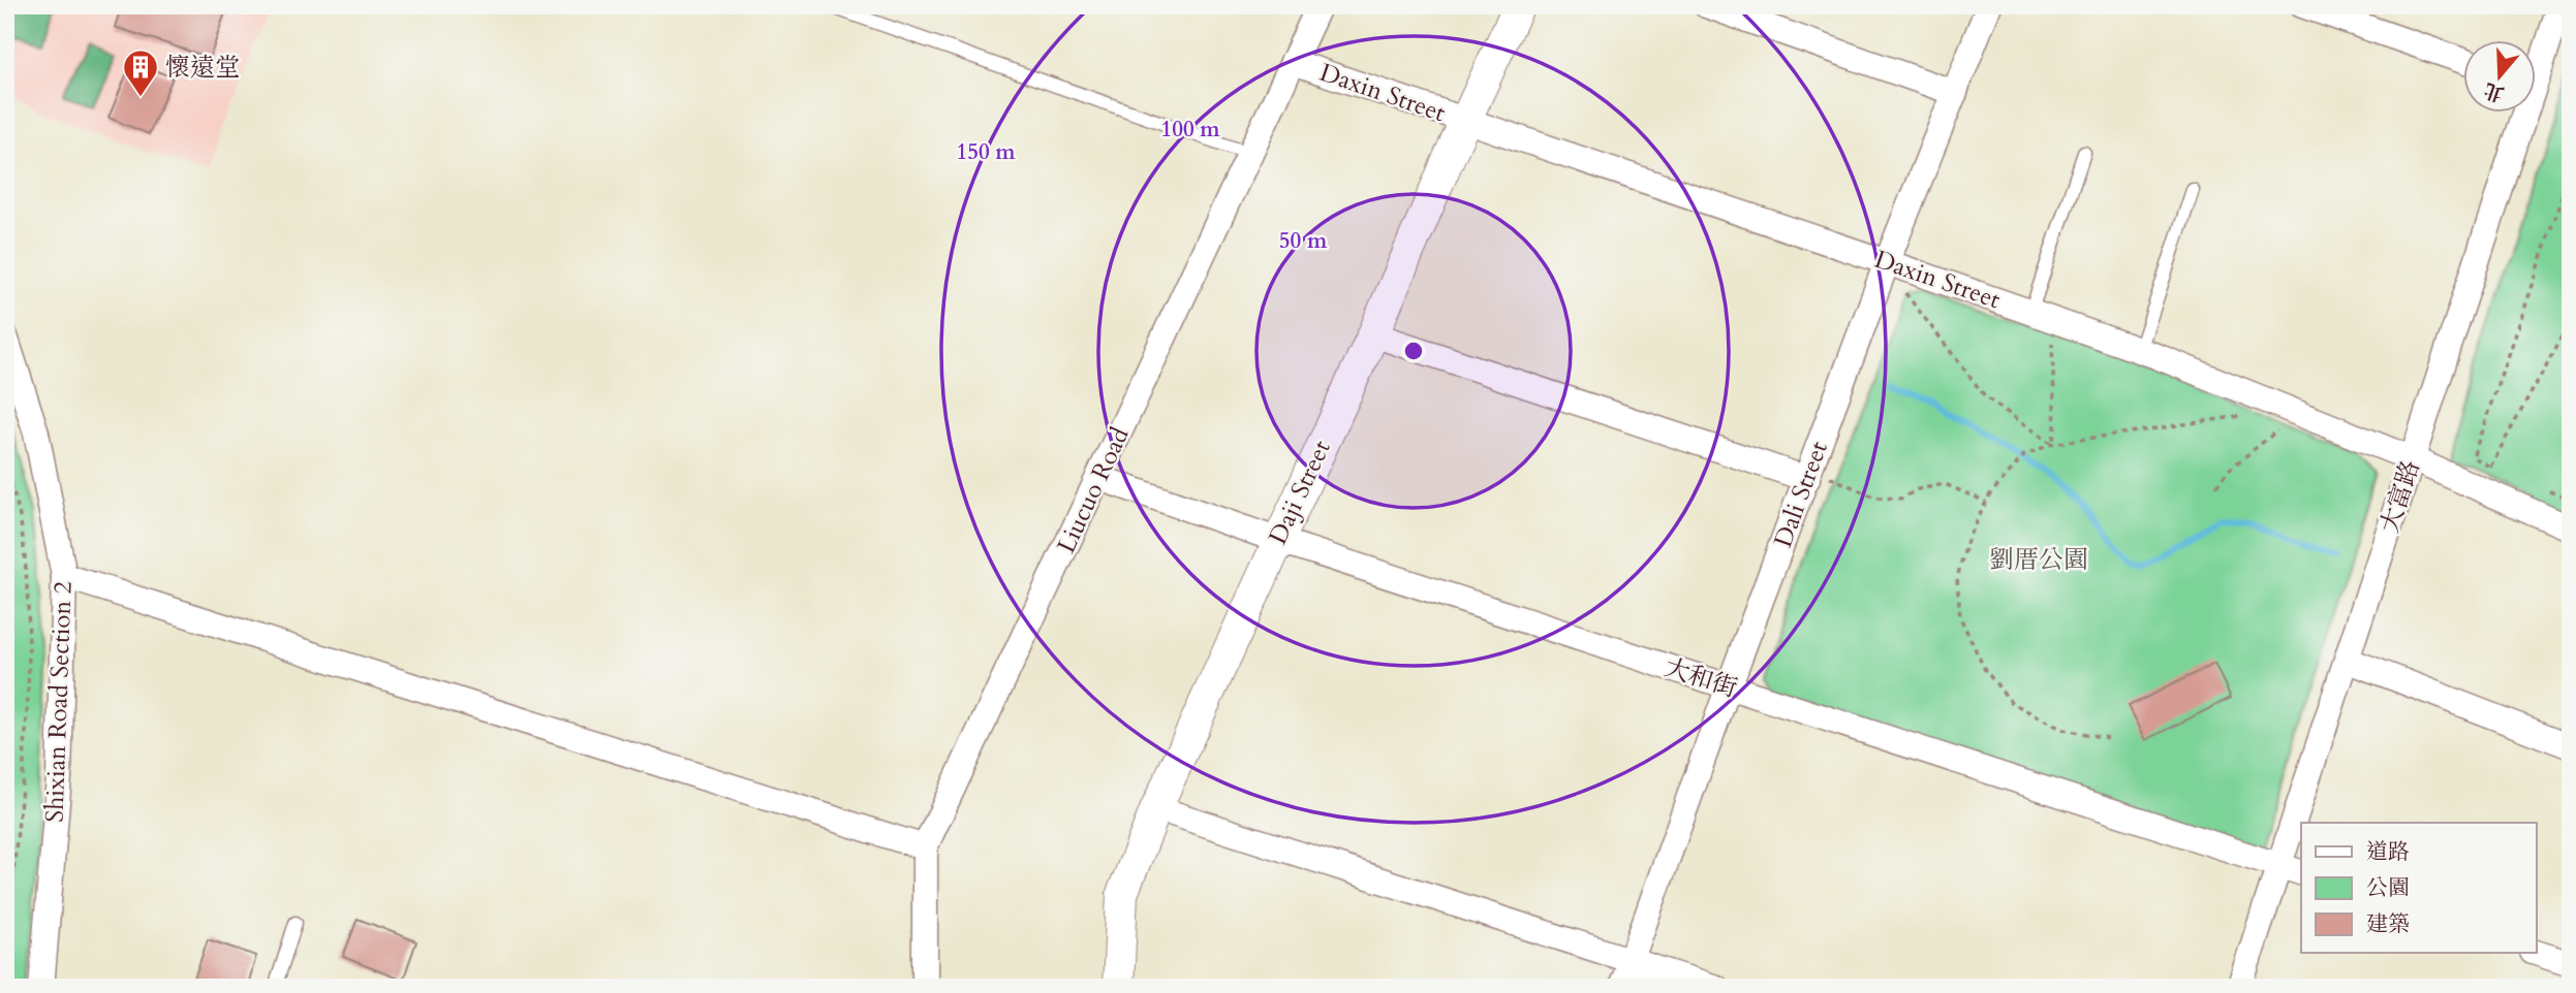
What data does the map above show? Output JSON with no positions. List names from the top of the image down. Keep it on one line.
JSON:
{"streets":{"street":["Daxin Street","Liucuo Road","Daji Street","Dali Street","大富路","大和街","Shixian Road Section 2"]},"crossings":[["Daxin Street","Liucuo Road"],["Daxin Street","Daji Street"],["Daxin Street","Dali Street"],["Daxin Street","大富路"],["Liucuo Road","大和街"],["Daji Street","大和街"],["Dali Street","大和街"],["大富路","大和街"]],"parks":["劉厝公園"],"places":{"building":["懷遠堂"]},"legend":["道路","公園","建築"],"north":"bottom","rings":["100 m","150 m","50 m"]}
